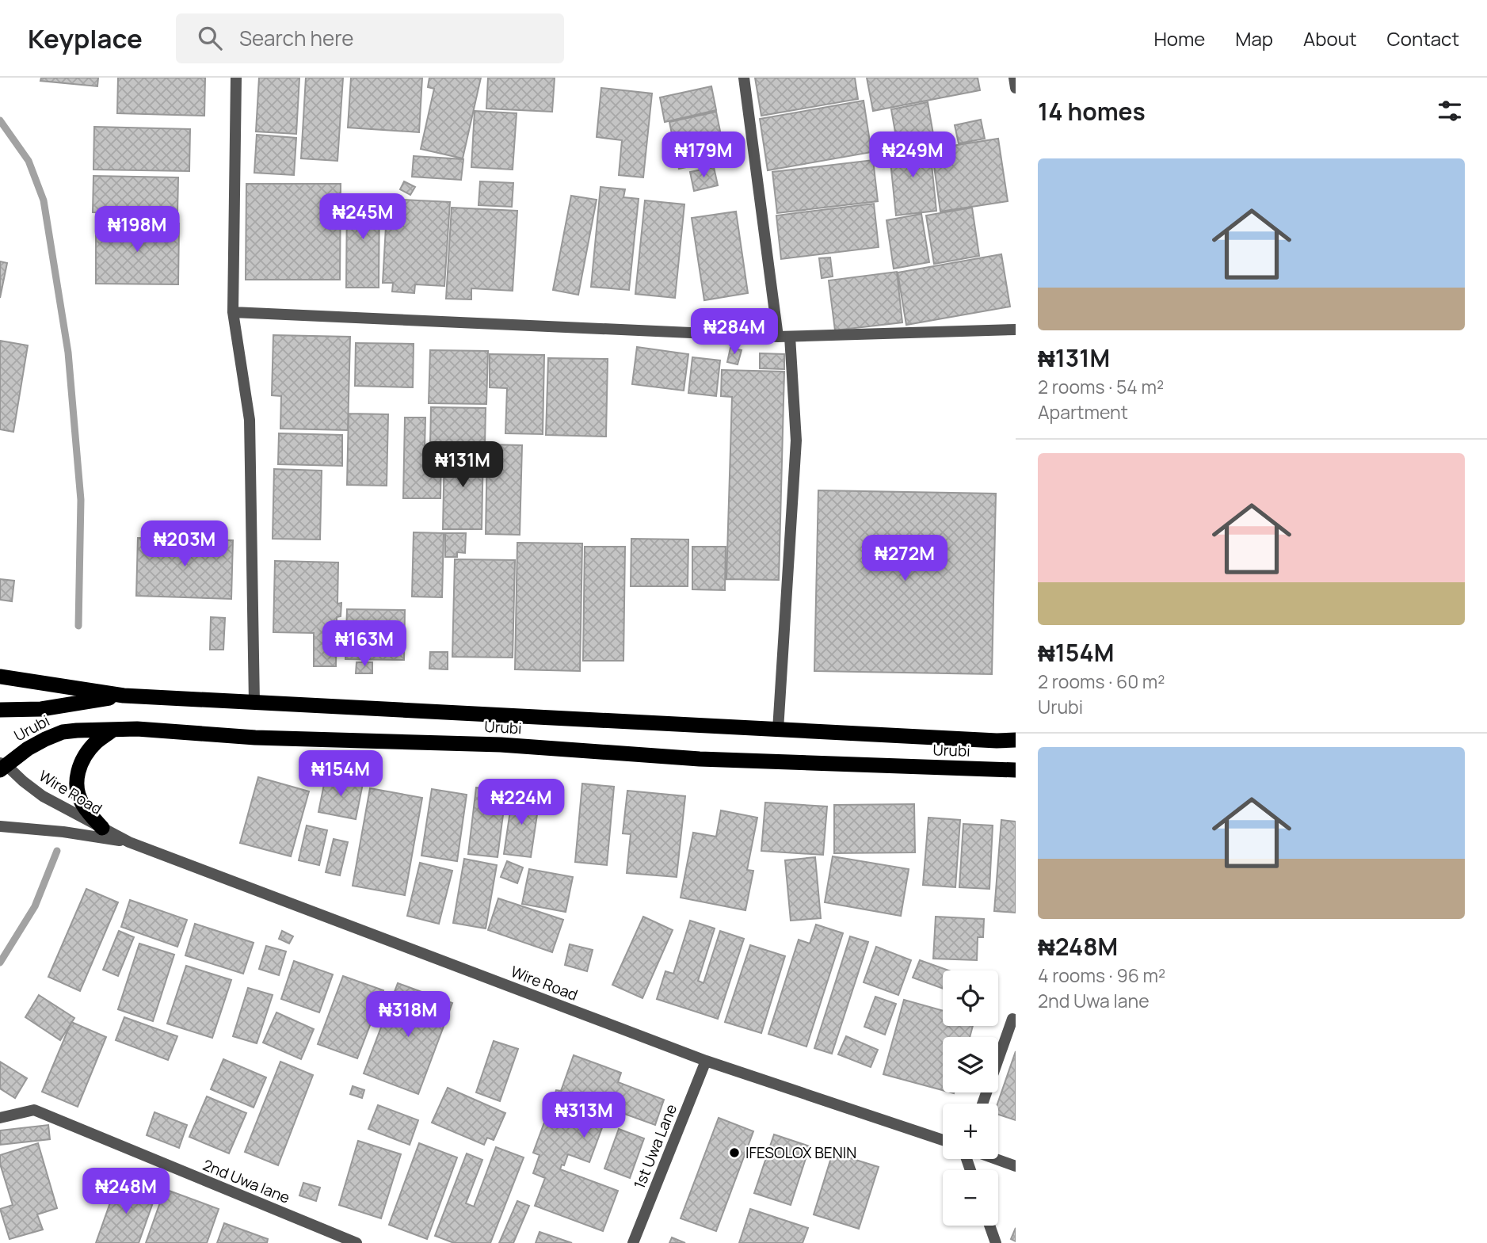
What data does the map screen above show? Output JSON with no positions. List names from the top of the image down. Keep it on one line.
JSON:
{"streets":{"highway":["Urubi"],"street":["Wire Road","1st Uwa Lane","2nd Uwa lane"]},"crossings":[["Urubi","Wire Road"],["Wire Road","1st Uwa Lane"]],"places":["IFESOLOX BENIN"],"page":{"header":"Keyplace","search":"Search here","nav":["Home","Map","About","Contact"],"heading":"14 homes","price":["₦179M","₦249M","₦245M","₦198M","₦284M","₦131M","₦203M","₦272M","₦163M","₦154M","₦224M","₦318M","₦313M","₦248M"],"list":[{"name":"₦131M","note":"2 rooms · 54 m² · Apartment"},{"name":"₦154M","note":"2 rooms · 60 m² · Urubi"},{"name":"₦248M","note":"4 rooms · 96 m² · 2nd Uwa lane"}],"map_buttons":["+","−"]}}
